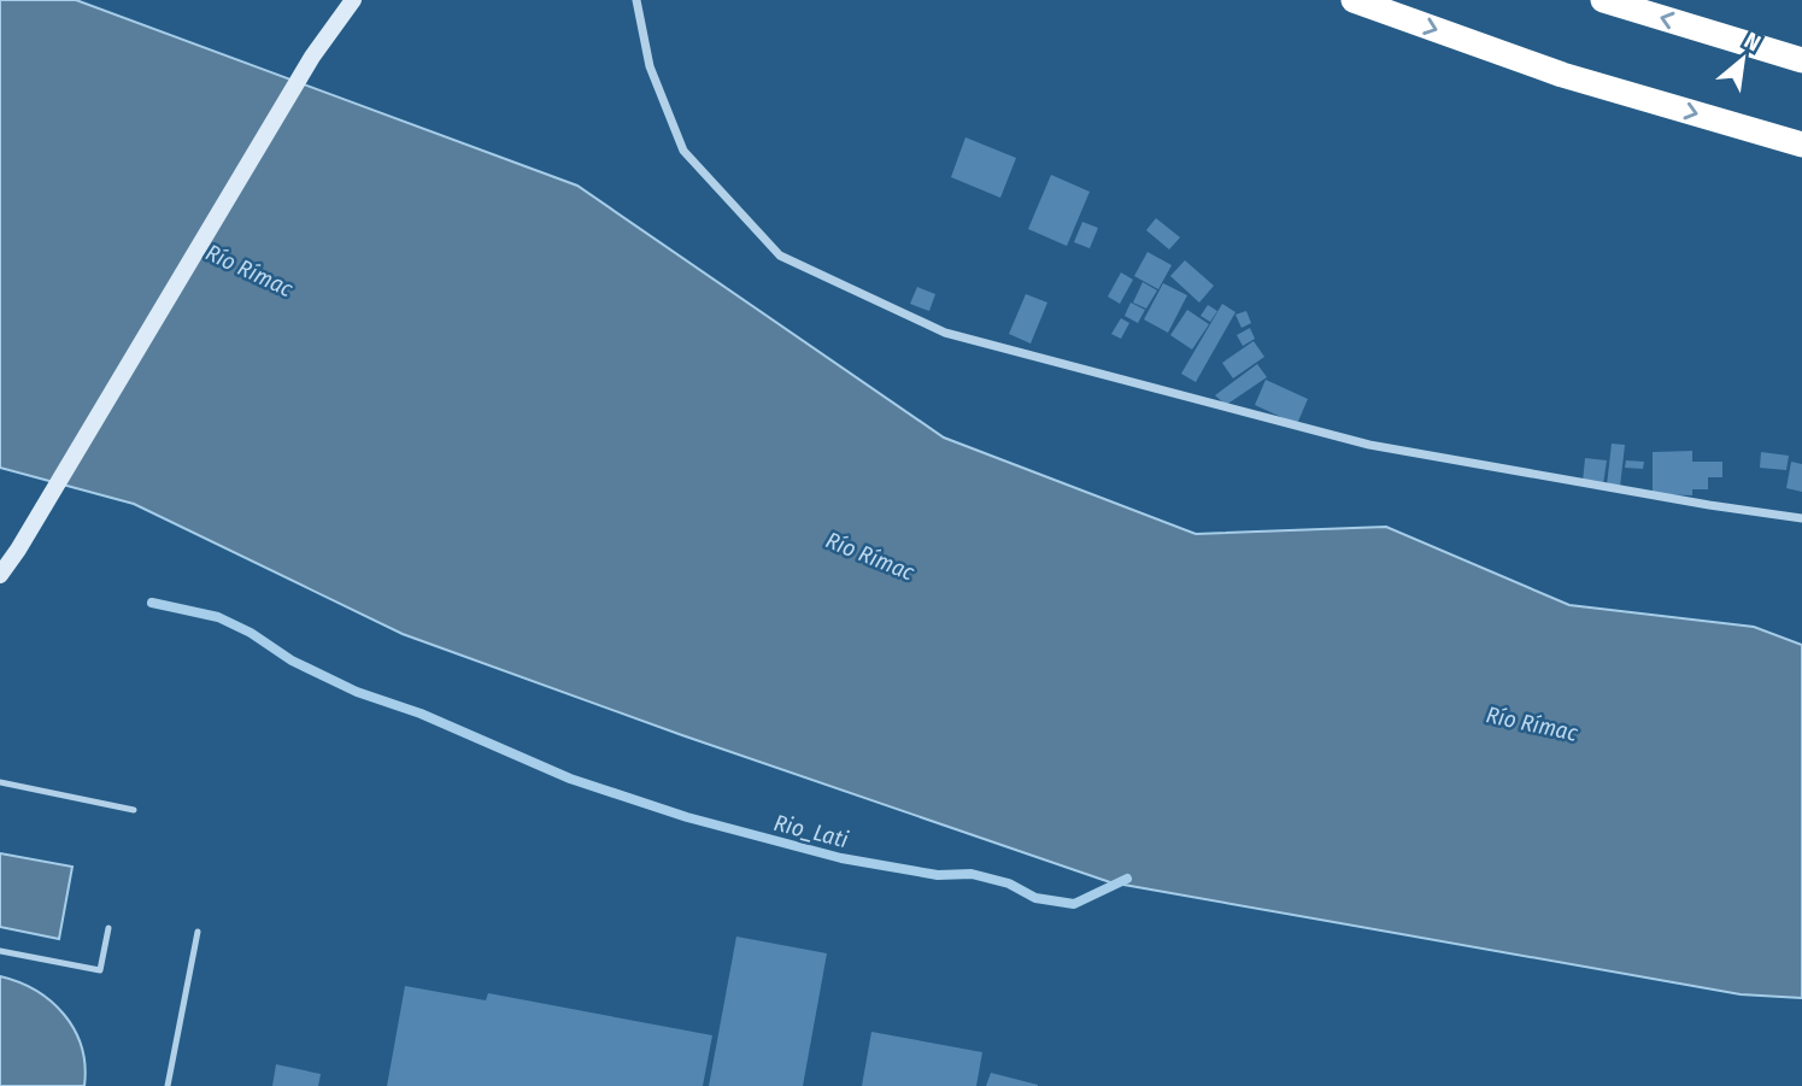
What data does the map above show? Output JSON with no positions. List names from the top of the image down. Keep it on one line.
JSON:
{"water":["Río Rímac","Rio_Lati"],"north":"top right"}
